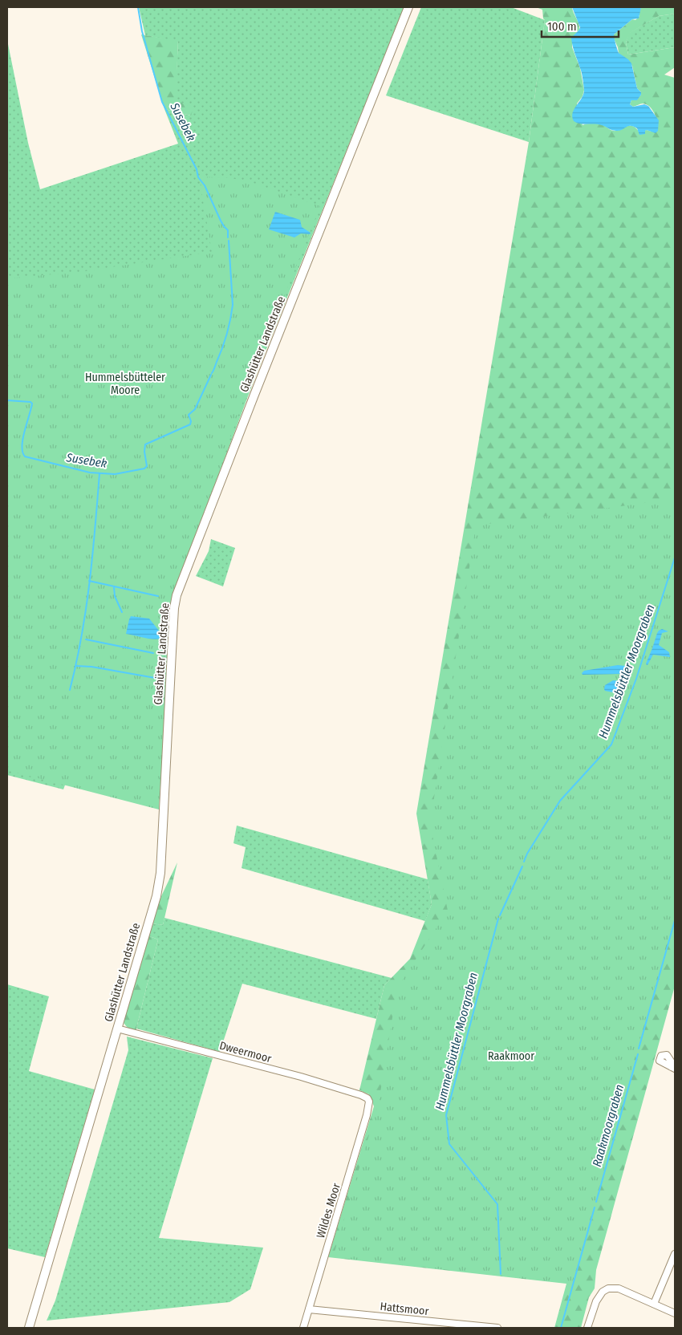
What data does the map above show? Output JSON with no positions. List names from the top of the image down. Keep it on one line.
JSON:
{"streets":{"street":["Glashütter Landstraße","Dweermoor","Wildes Moor","Hattsmoor"]},"crossings":[["Glashütter Landstraße","Dweermoor"],["Dweermoor","Wildes Moor"],["Wildes Moor","Hattsmoor"]],"water":["Susebek","Hummelsbüttler Moorgraben","Raakmoorgraben"],"parks":["Hummelsbütteler Moore","Raakmoor"],"scale_bar":"100 m"}
